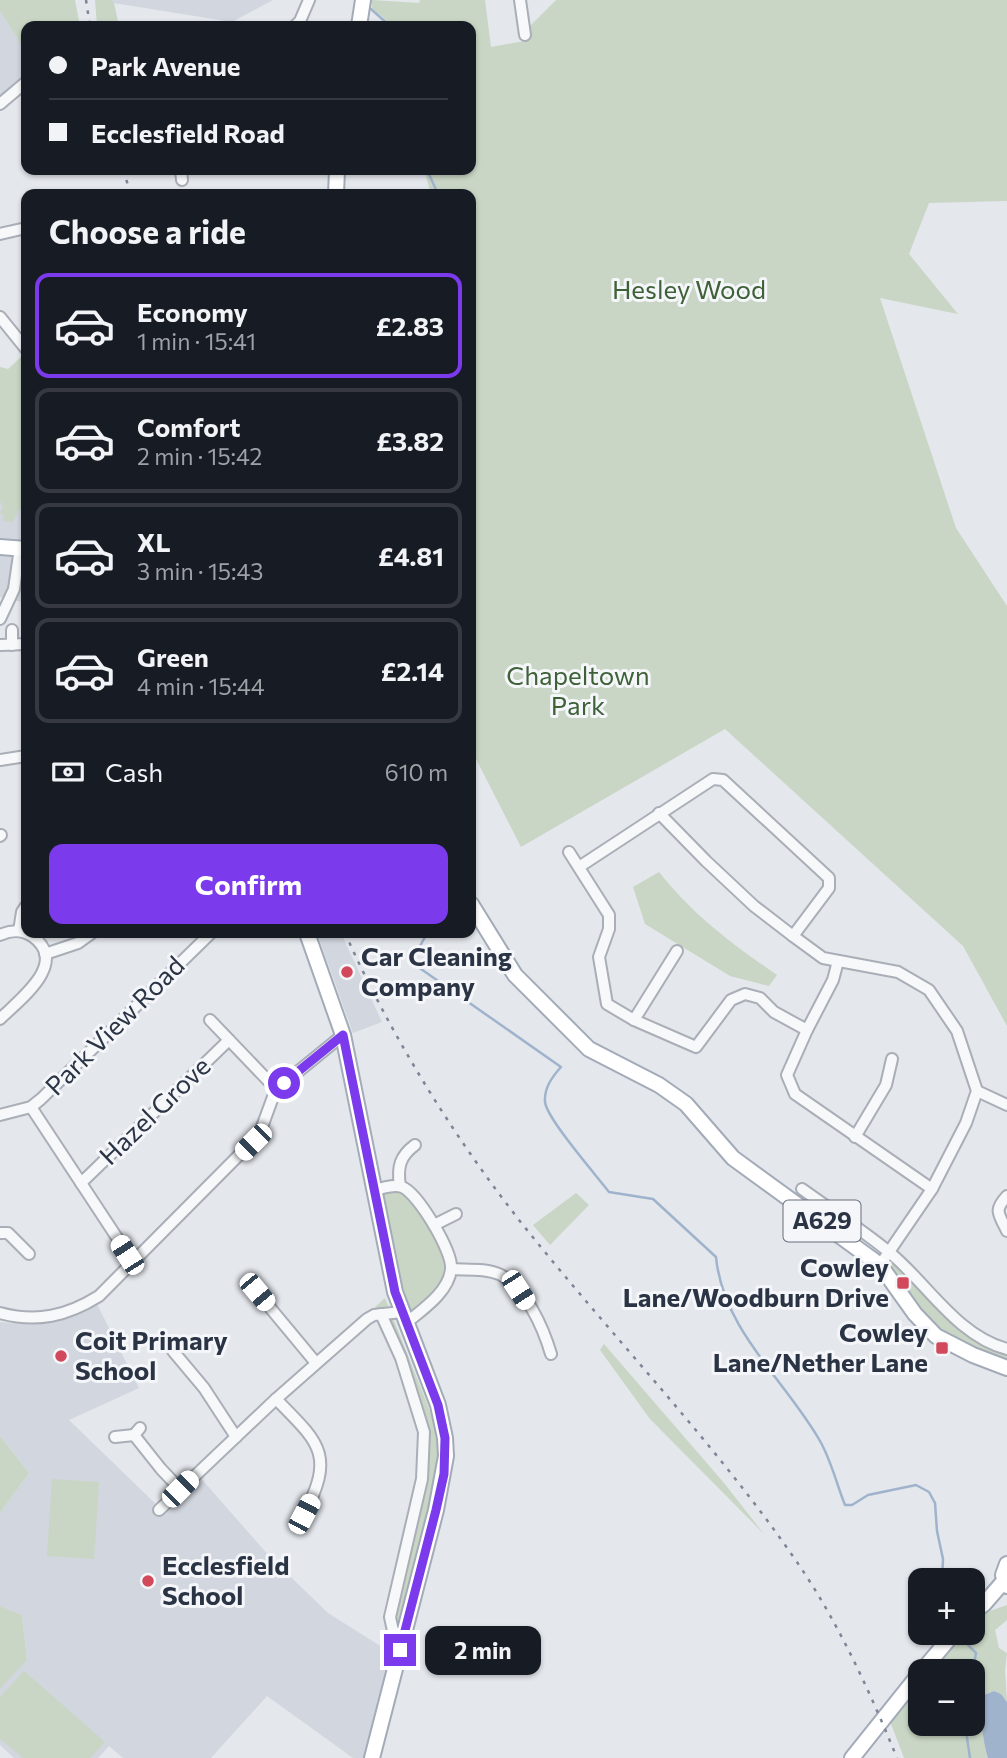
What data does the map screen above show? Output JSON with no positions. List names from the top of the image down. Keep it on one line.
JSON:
{"streets":{"main road":["A629"],"street":["Park View Road","Hazel Grove"]},"crossings":[["Park View Road","Hazel Grove"]],"parks":["Hesley Wood","Chapeltown Park"],"places":{"other":["Car Cleaning Company","Coit Primary School","Ecclesfield School"],"transit":["Cowley Lane/Woodburn Drive","Cowley Lane/Nether Lane"]},"page":{"banner":["Park Avenue","Ecclesfield Road"],"heading":"Choose a ride","list":[{"name":"Economy","note":"1 min · 15:41","value":"£2.83"},{"name":"Comfort","note":"2 min · 15:42","value":"£3.82"},{"name":"XL","note":"3 min · 15:43","value":"£4.81"},{"name":"Green","note":"4 min · 15:44","value":"£2.14"}],"pay":["Cash","610 m"],"buttons":"Confirm","map_buttons":["+","−"],"bubble":"2 min"}}
